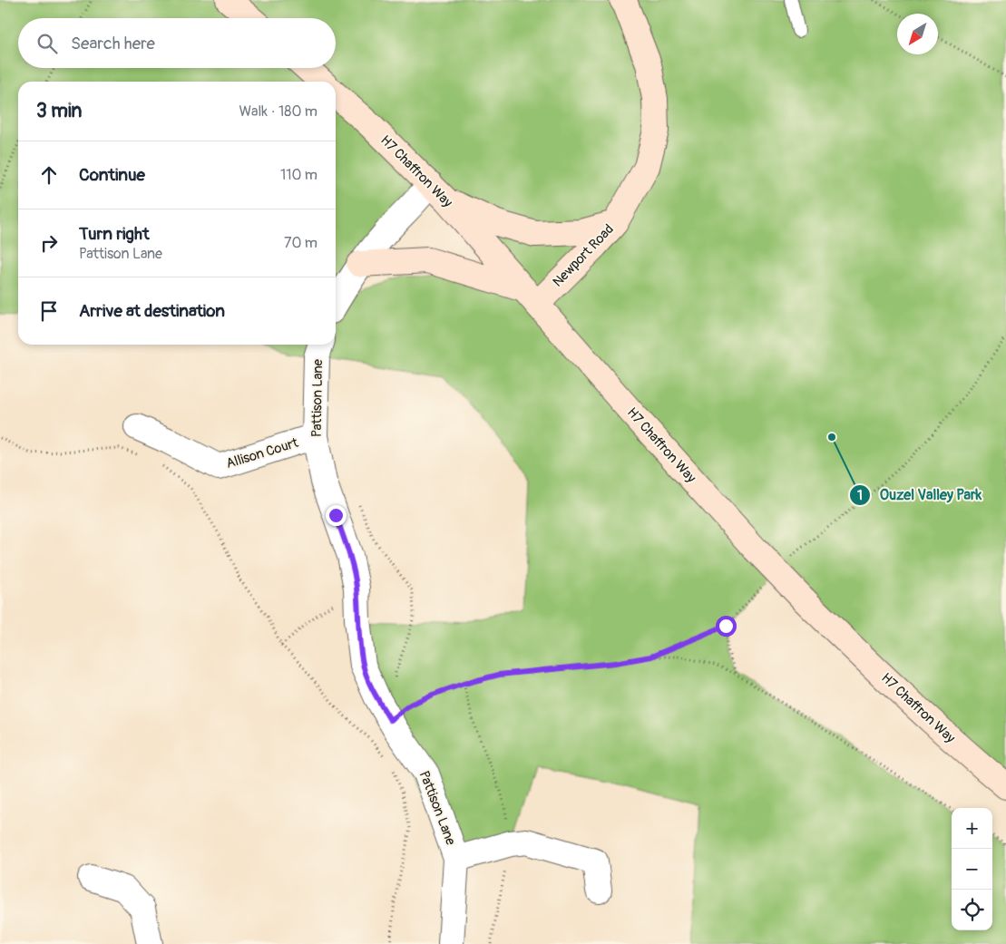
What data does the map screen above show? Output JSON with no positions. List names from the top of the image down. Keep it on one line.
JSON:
{"streets":{"street":["H7 Chaffron Way","Newport Road","Pattison Lane","Allison Court"]},"crossings":[["H7 Chaffron Way","Newport Road"],["Pattison Lane","Allison Court"]],"places":["Ouzel Valley Park"],"north":"bottom left","page":{"search":"Search here","heading":["3 min","Walk · 180 m"],"list":[["Continue","110 m"],["Turn right","Pattison Lane","70 m"],"Arrive at destination"],"map_buttons":["+","−"]}}
